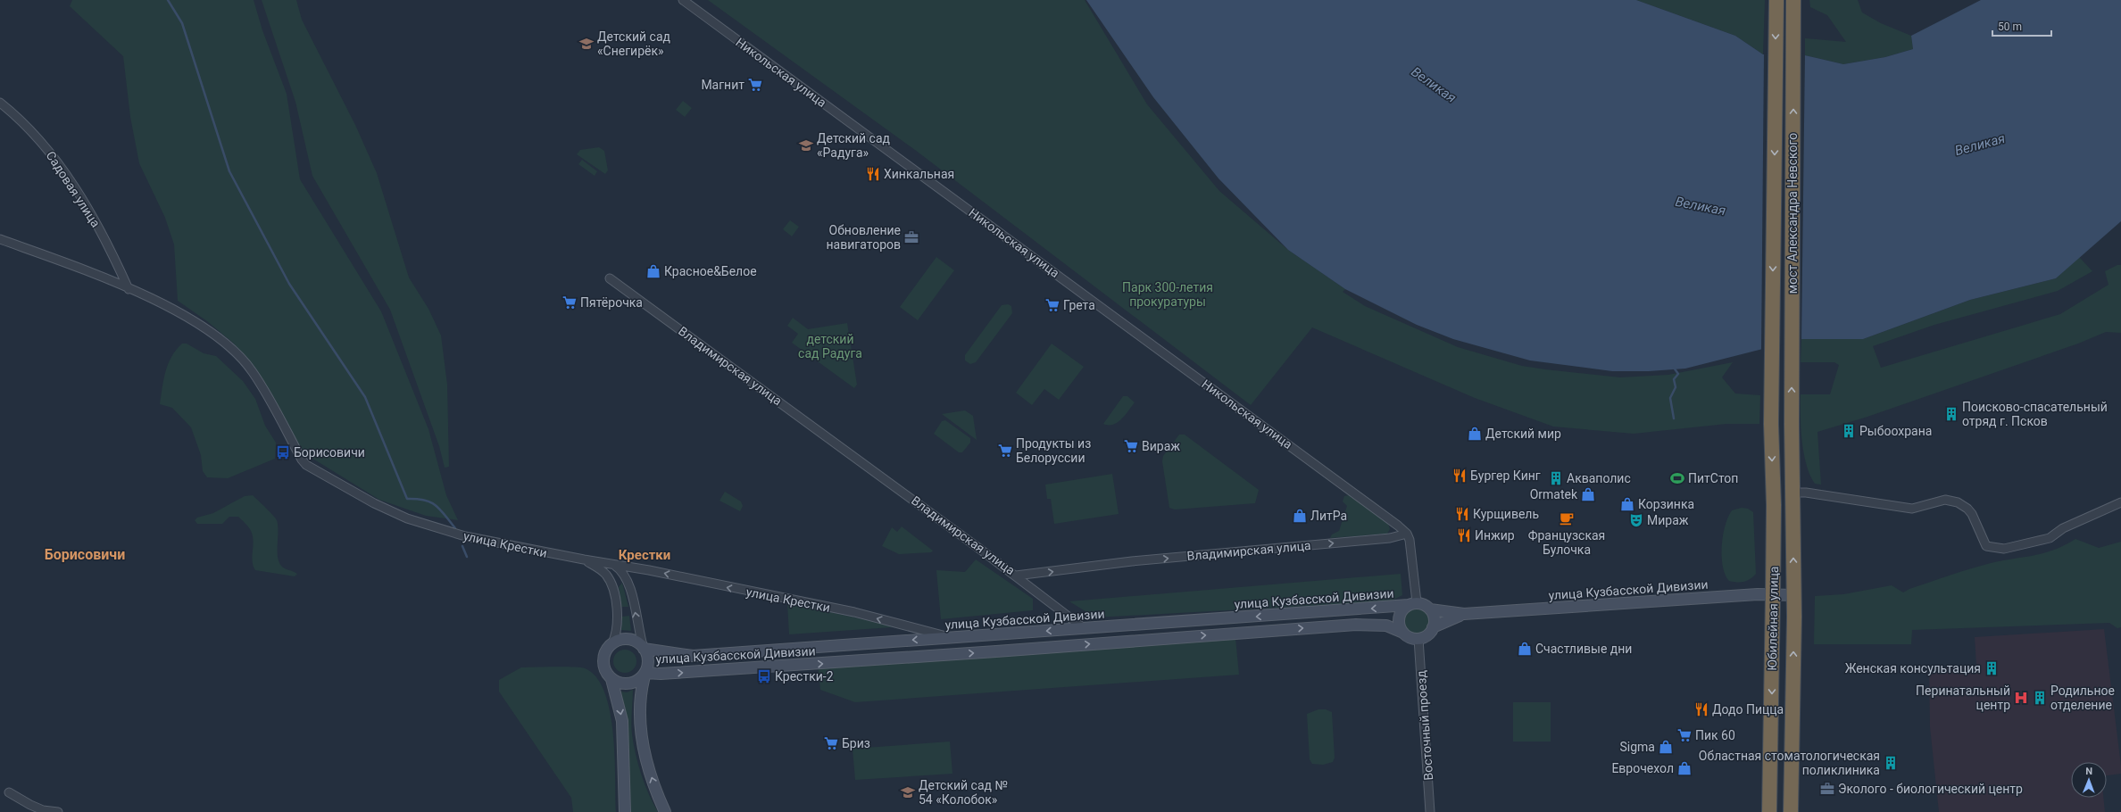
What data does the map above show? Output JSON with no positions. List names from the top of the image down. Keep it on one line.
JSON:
{"streets":{"highway":["мост Александра Невского","Юбилейная улица"],"street":["Никольская улица","Садовая улица","Владимирская улица","улица Крестки","улица Кузбасской Дивизии","Восточный проезд"]},"crossings":[["Никольская улица","Владимирская улица"],["Садовая улица","улица Крестки"],["мост Александра Невского","Юбилейная улица"],["улица Крестки","улица Кузбасской Дивизии"],["улица Кузбасской Дивизии","Юбилейная улица"],["улица Кузбасской Дивизии","Восточный проезд"]],"one_way":["Владимирская улица"],"districts":["Борисовичи","Крестки"],"water":["Великая"],"parks":["Парк 300-летия прокуратуры","детский сад Радуга"],"places":{"school or university":["Детский сад «Снегирёк»","Детский сад «Радуга»","Детский сад № 54 «Колобок»"],"supermarket":["Магнит","Пятёрочка","Грета","Вираж","Продукты из Белоруссии","Пик 60","Бриз"],"restaurant":["Хинкальная","Бургер Кинг","Курщивель","Инжир","Додо Пицца"],"office":["Обновление навигаторов","Эколого - биологический центр"],"shop":["Красное&Белое","Детский мир","Ormatek","Корзинка","ЛитРа","Счастливые дни","Sigma","Еврочехол"],"building":["Поисково-спасательный отряд г. Псков","Рыбоохрана","Акваполис","Женская консультация","Родильное отделение","Областная стоматологическая поликлиника"],"bus stop":["Борисовичи","Крестки-2"],"sports":["ПитСтоп"],"cafe":["Французская Булочка"],"theatre":["Мираж"],"hospital":["Перинатальный центр"]},"scale_bar":"50 m","north":"top"}
